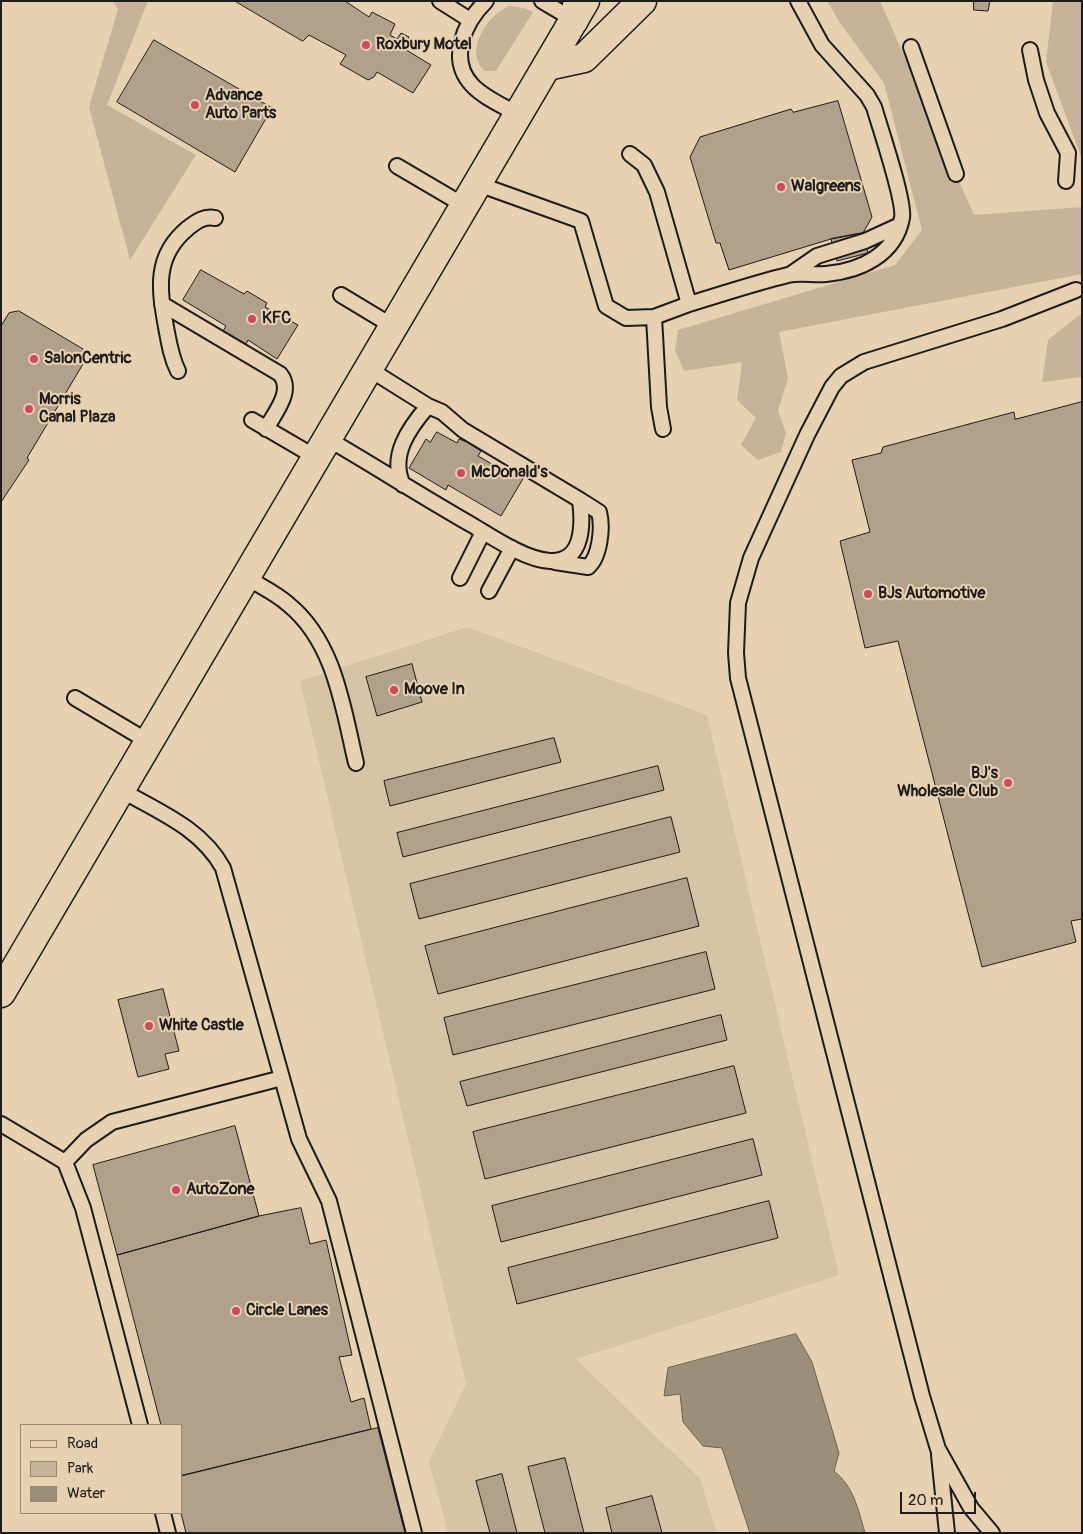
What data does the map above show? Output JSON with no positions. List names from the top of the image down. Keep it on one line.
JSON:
{"places":["Roxbury Motel","Advance Auto Parts","Walgreens","KFC","SalonCentric","Morris Canal Plaza","McDonald's","BJs Automotive","Moove In","BJ's Wholesale Club","White Castle","AutoZone","Circle Lanes"],"legend":["Road","Park","Water"],"scale_bar":"20 m"}
